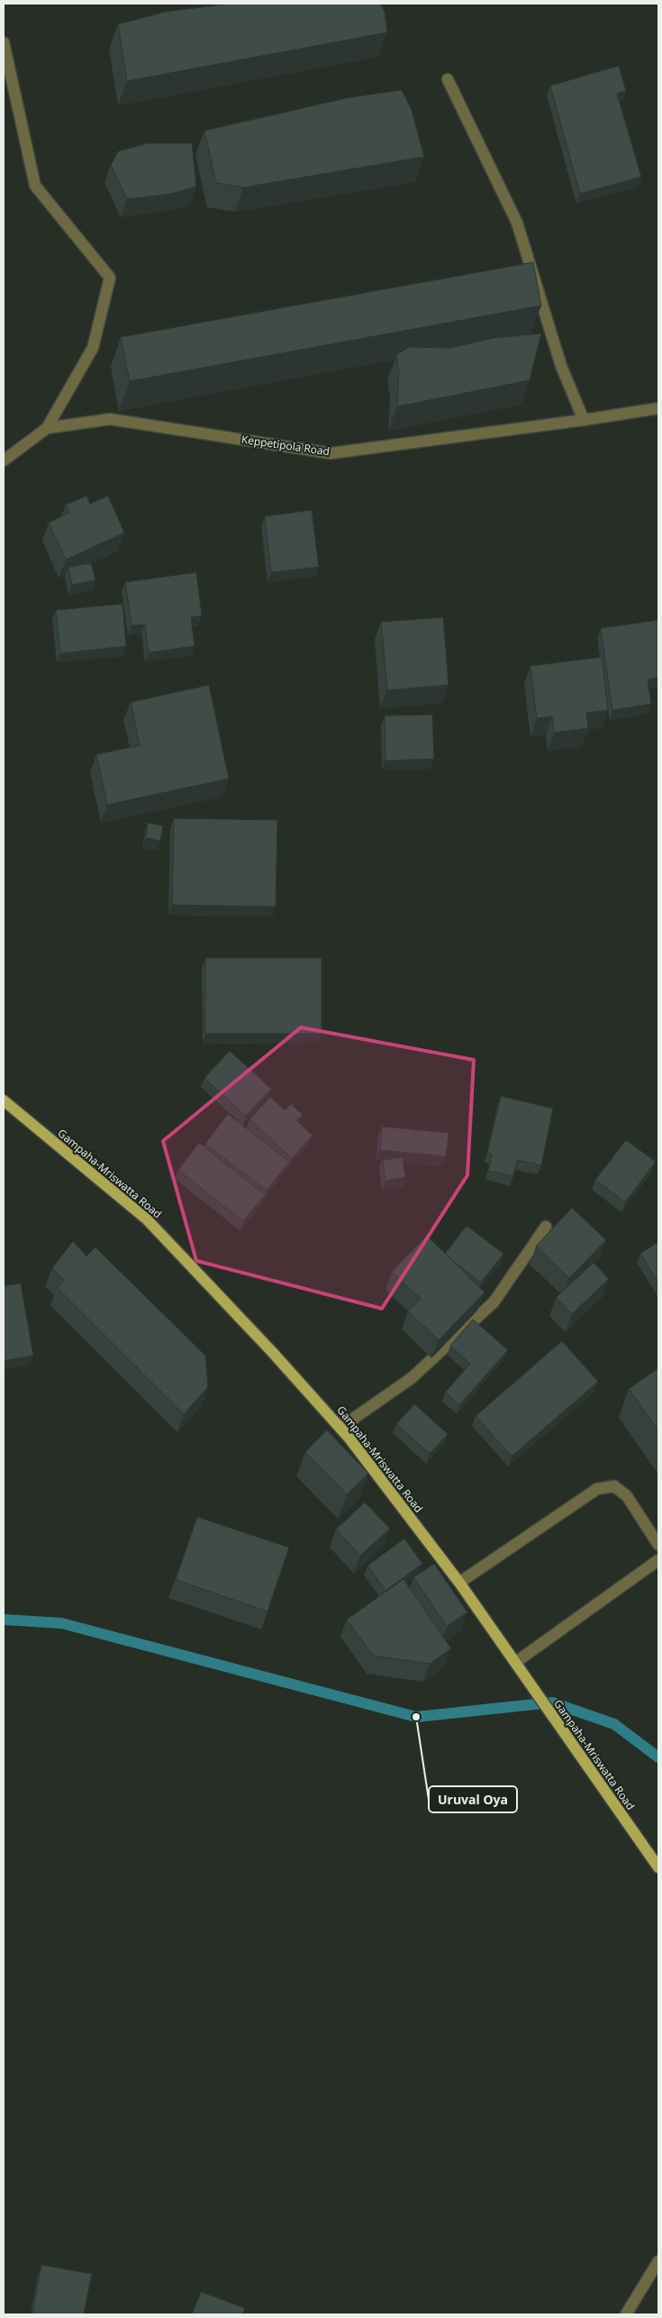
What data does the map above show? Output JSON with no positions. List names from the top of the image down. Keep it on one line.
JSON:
{"streets":{"main road":["Gampaha-Mriswatta Road"],"street":["Keppetipola Road"]},"places":["Uruval Oya"]}
